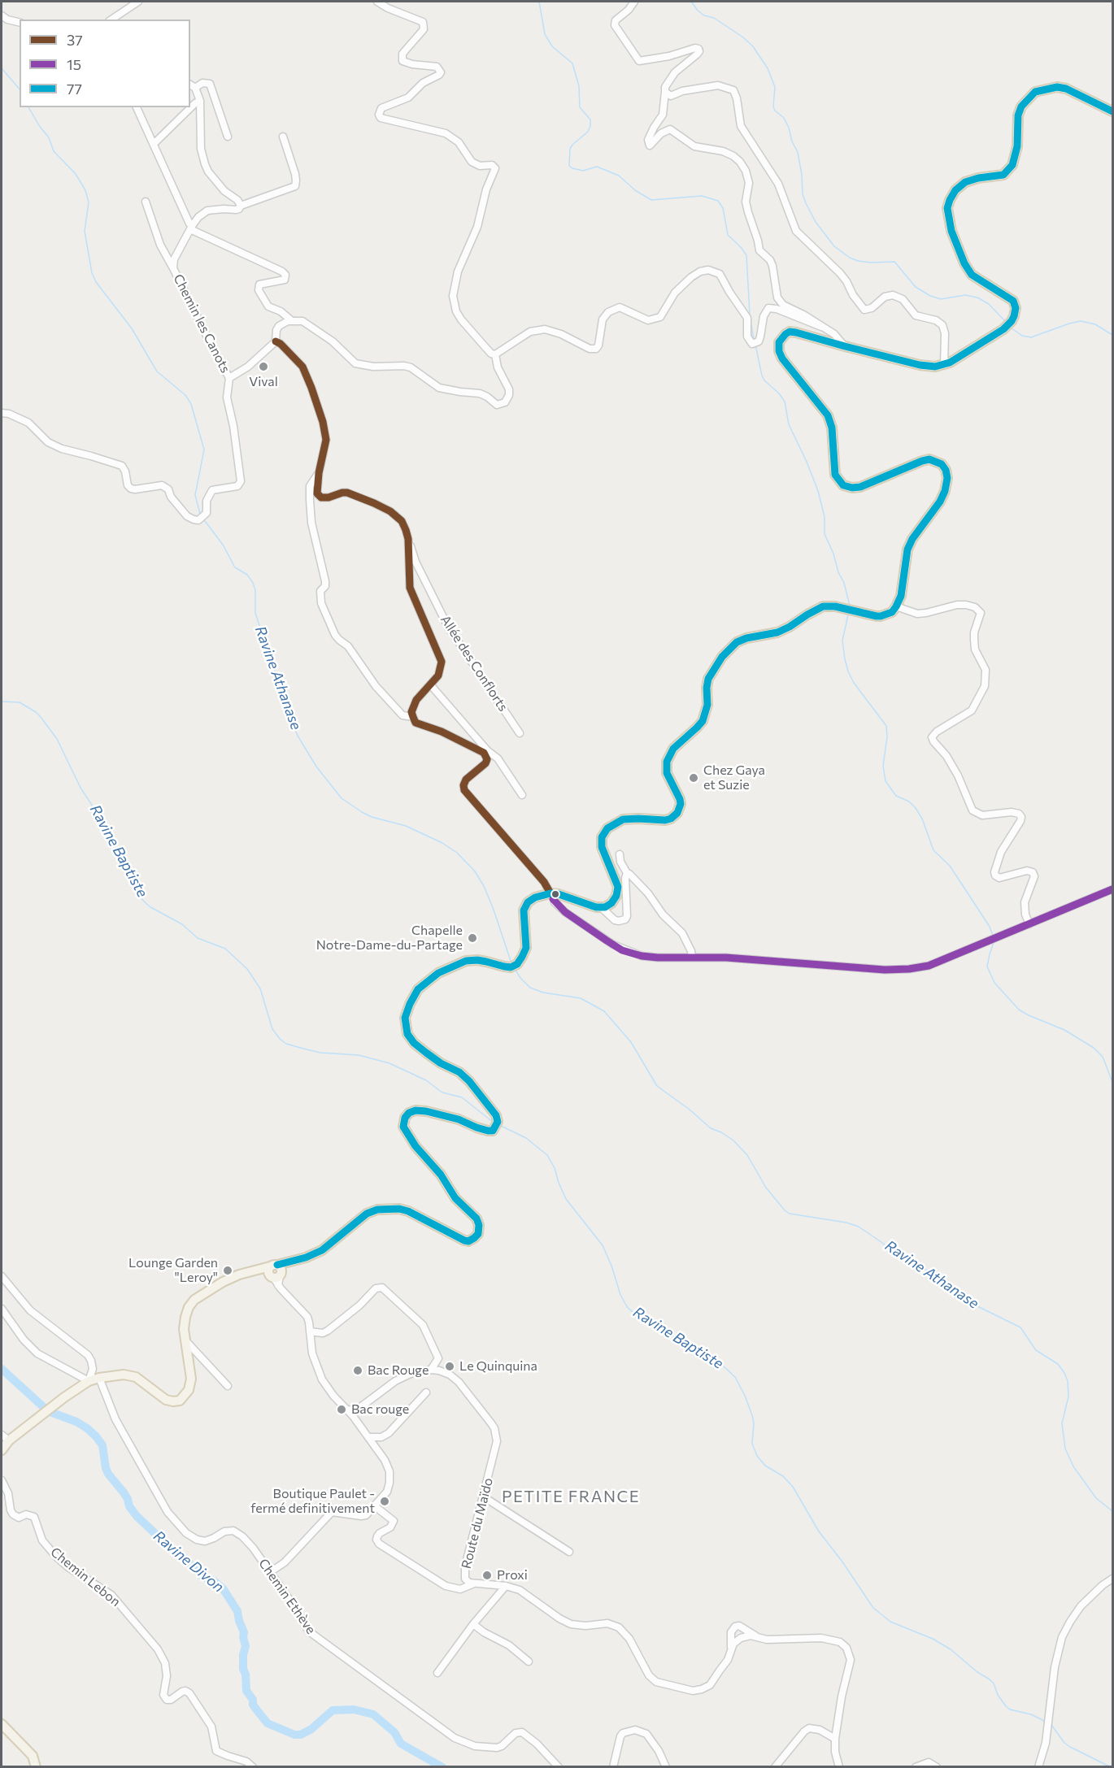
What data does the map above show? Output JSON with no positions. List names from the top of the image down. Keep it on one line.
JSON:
{"streets":{"street":["Chemin les Canots","Allée des Conflorts","Route du Maïdo","Chemin Lebon","Chemin Ethève"]},"districts":["PETITE FRANCE"],"water":["Ravine Athanase","Ravine Baptiste","Ravine Divon"],"places":["Vival","Chez Gaya et Suzie","Chapelle Notre-Dame-du-Partage","Lounge Garden \"Leroy\"","Le Quinquina","Bac Rouge","Bac rouge","Boutique Paulet - fermé definitivement","Proxi"],"lines":["transit line 77","transit line 37","transit line 15"],"legend":["37","15","77"]}
